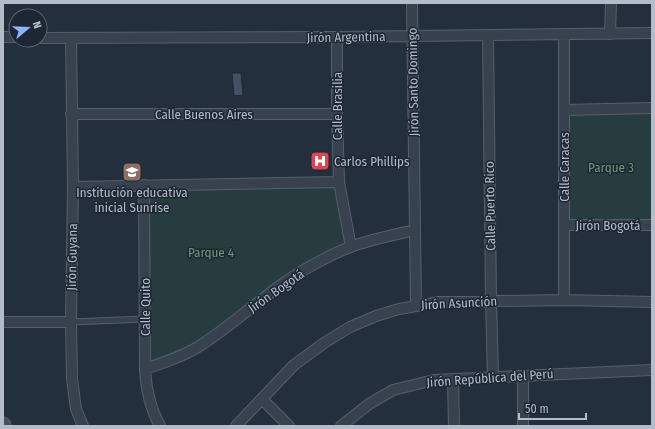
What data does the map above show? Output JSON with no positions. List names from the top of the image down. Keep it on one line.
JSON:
{"streets":{"street":["Jirón Argentina","Jirón Santo Domingo","Calle Brasilia","Calle Buenos Aires","Calle Caracas","Calle Puerto Rico","Jirón Bogotá","Jirón Guyana","Jirón Asunción","Calle Quito","Jirón República del Perú"]},"crossings":[["Jirón Argentina","Jirón Santo Domingo"],["Jirón Argentina","Calle Brasilia"],["Jirón Argentina","Calle Caracas"],["Jirón Argentina","Calle Puerto Rico"],["Jirón Argentina","Jirón Guyana"],["Jirón Santo Domingo","Jirón Bogotá"],["Jirón Santo Domingo","Jirón Asunción"],["Calle Brasilia","Calle Buenos Aires"],["Calle Brasilia","Jirón Bogotá"],["Calle Buenos Aires","Jirón Guyana"],["Calle Caracas","Jirón Bogotá"],["Calle Caracas","Jirón Asunción"],["Calle Puerto Rico","Jirón Asunción"],["Calle Puerto Rico","Jirón República del Perú"],["Jirón Bogotá","Calle Quito"]],"parks":["Parque 3","Parque 4"],"places":{"hospital":["Carlos Phillips"],"school or university":["Institución educativa inicial Sunrise"]},"scale_bar":"50 m","north":"right"}
